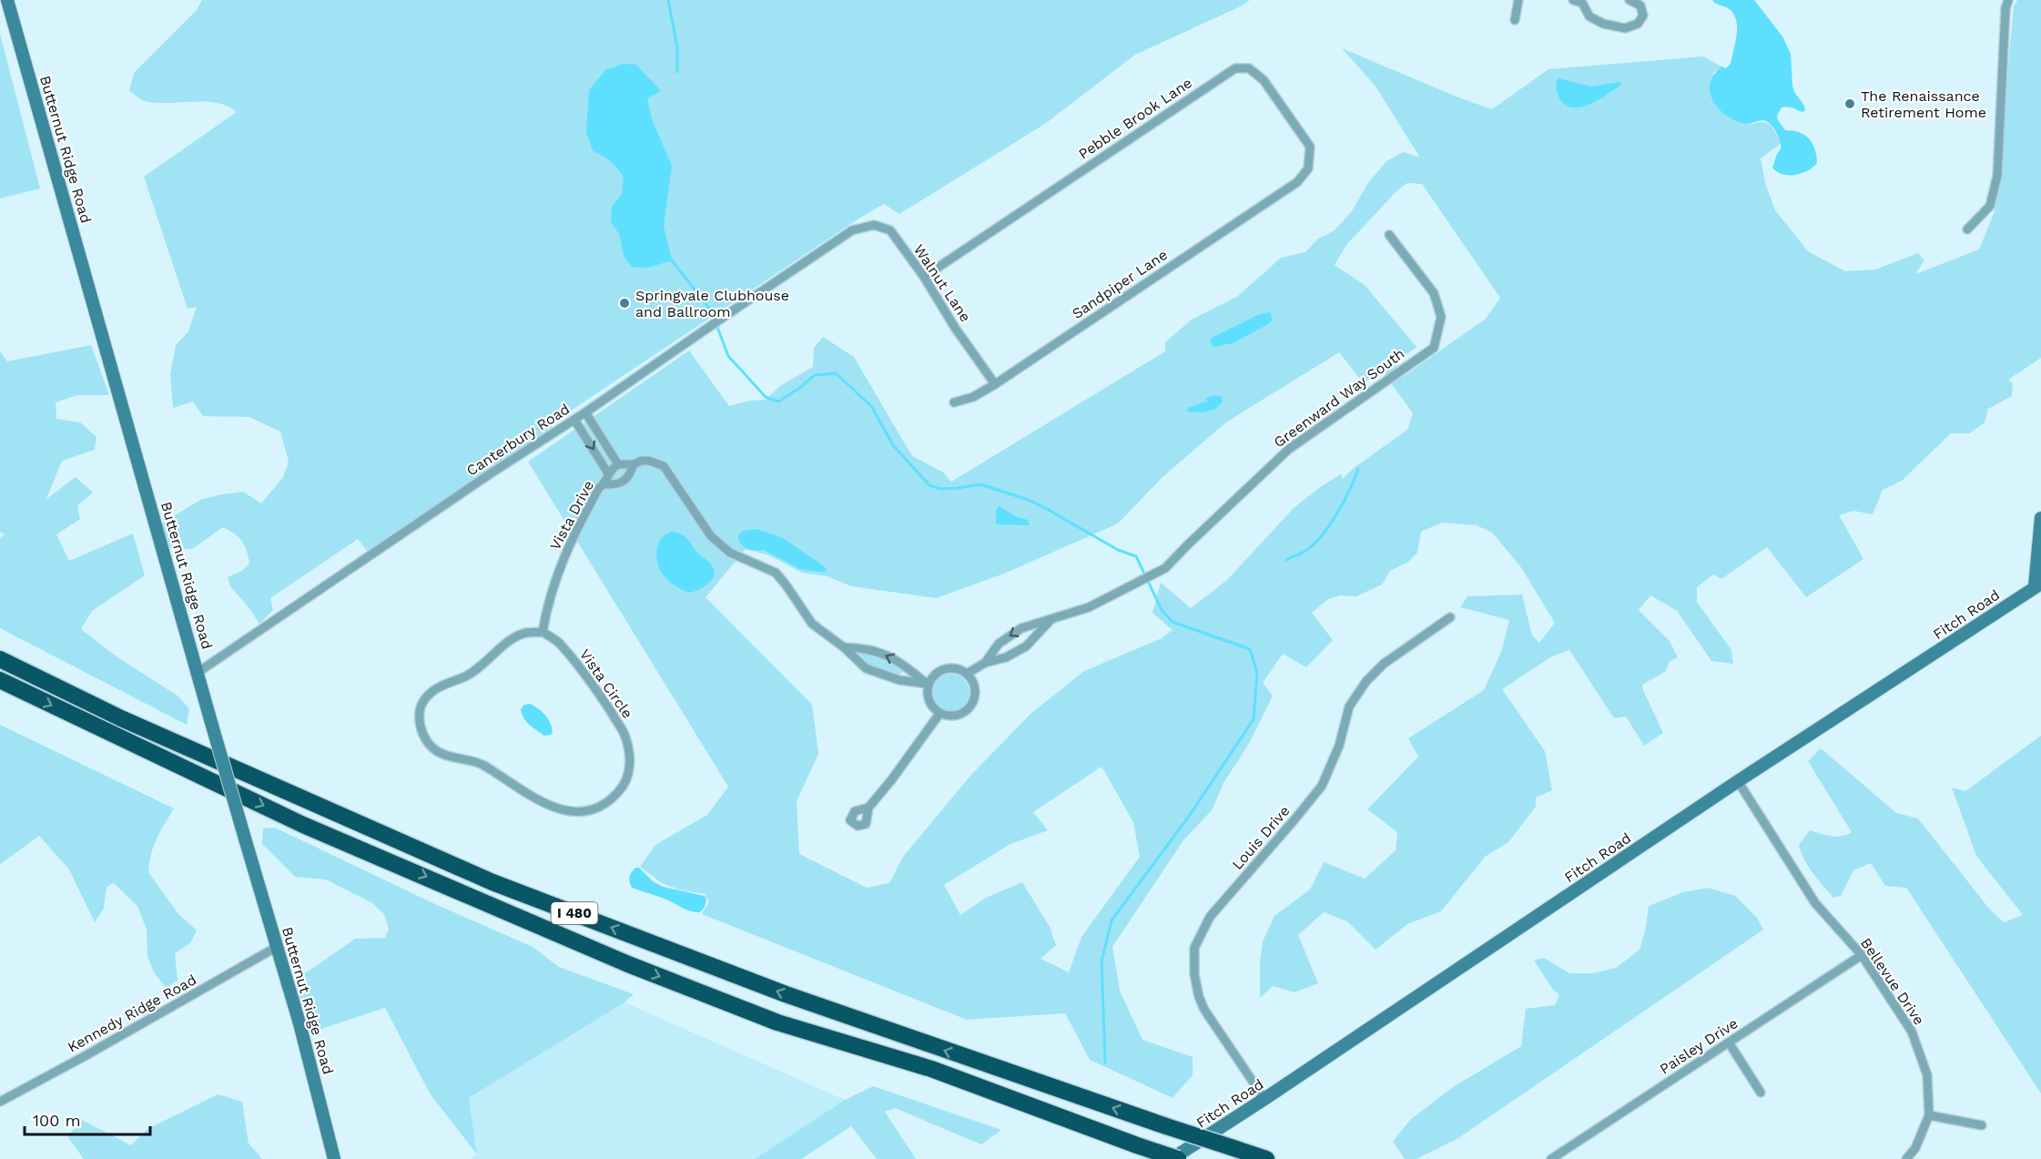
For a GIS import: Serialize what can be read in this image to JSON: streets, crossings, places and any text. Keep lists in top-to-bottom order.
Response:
{
  "streets": {
    "highway": ["I 480"],
    "street": [
      "Pebble Brook Lane",
      "Butternut Ridge Road",
      "Walnut Lane",
      "Sandpiper Lane",
      "Greenward Way South",
      "Canterbury Road",
      "Vista Drive",
      "Fitch Road",
      "Vista Circle",
      "Louis Drive",
      "Bellevue Drive",
      "Kennedy Ridge Road",
      "Paisley Drive"
    ]
  },
  "crossings": [
    ["Pebble Brook Lane", "Walnut Lane"],
    ["Pebble Brook Lane", "Sandpiper Lane"],
    ["Butternut Ridge Road", "Canterbury Road"],
    ["Butternut Ridge Road", "Kennedy Ridge Road"],
    ["Walnut Lane", "Sandpiper Lane"],
    ["Walnut Lane", "Canterbury Road"],
    ["Canterbury Road", "Vista Drive"],
    ["Vista Drive", "Vista Circle"],
    ["Fitch Road", "Louis Drive"],
    ["Fitch Road", "Bellevue Drive"],
    ["Bellevue Drive", "Paisley Drive"]
  ],
  "places": ["The Renaissance Retirement Home", "Springvale Clubhouse and Ballroom"],
  "scale_bar": "100 m"
}
